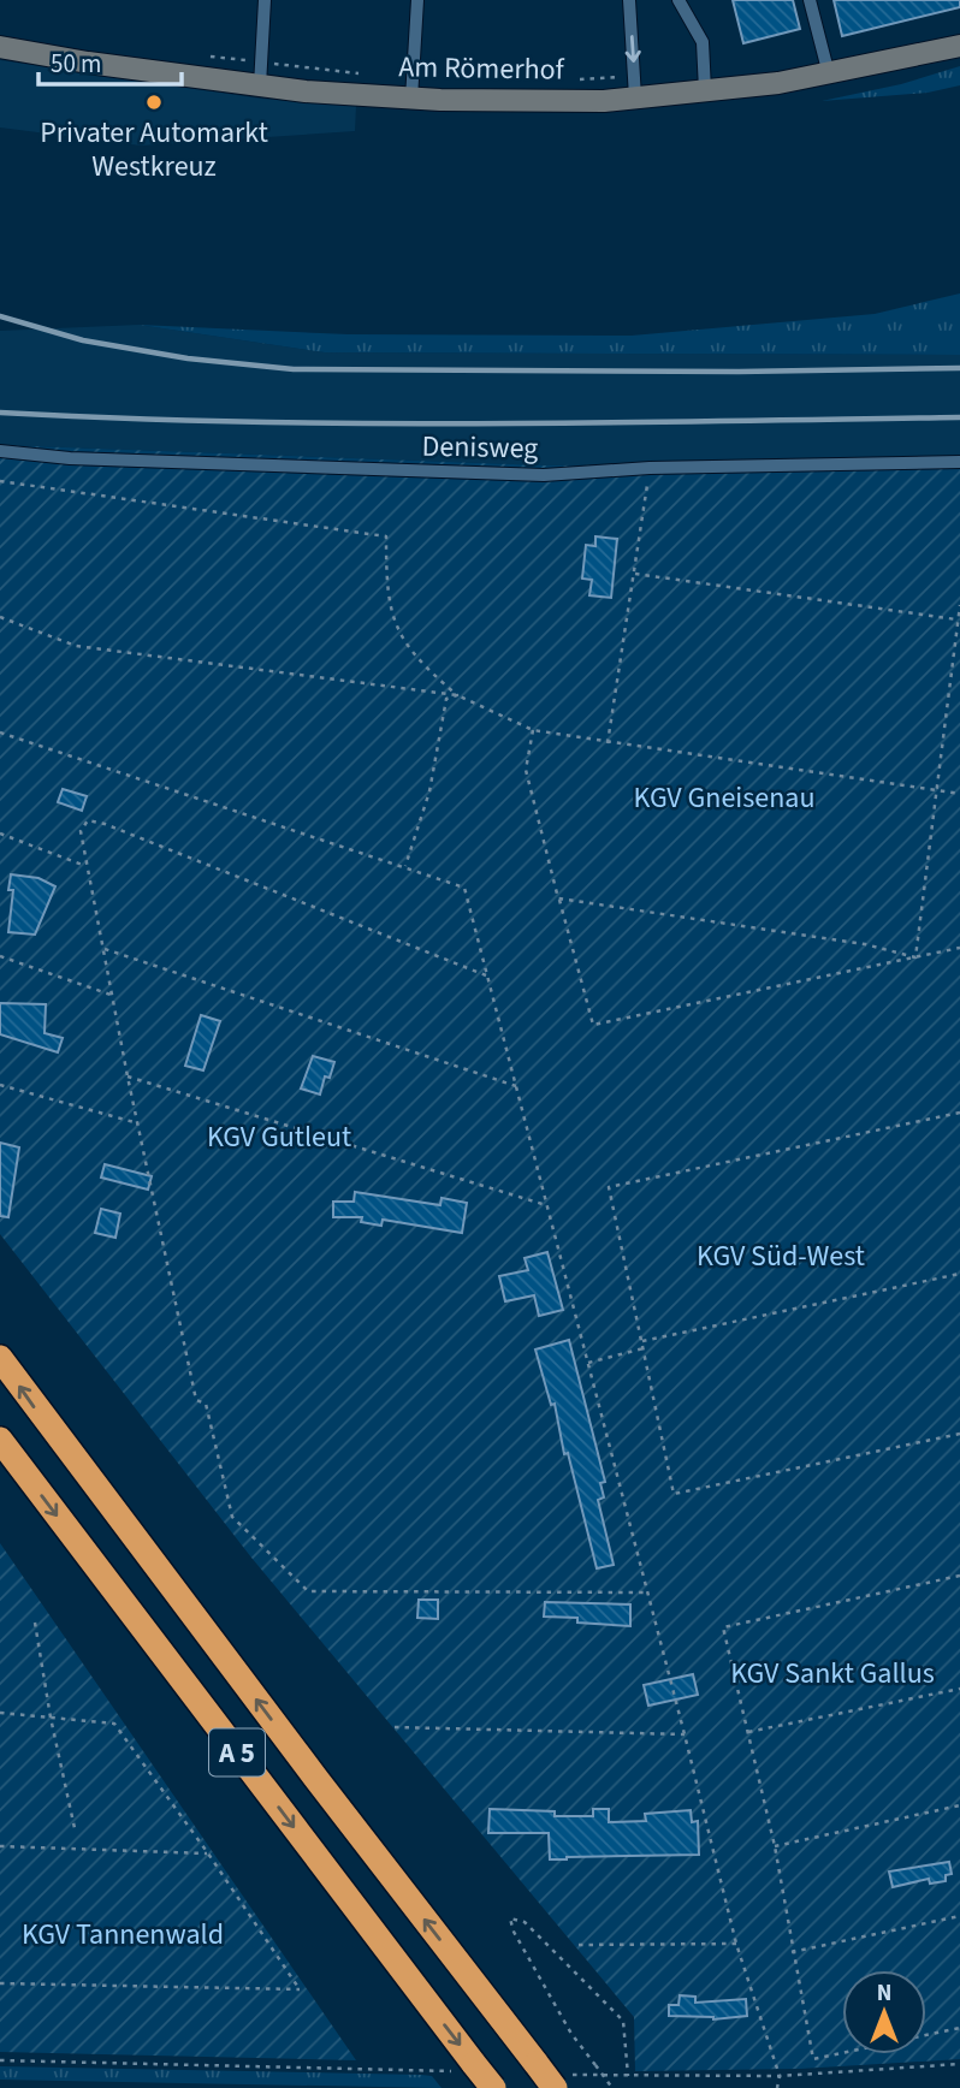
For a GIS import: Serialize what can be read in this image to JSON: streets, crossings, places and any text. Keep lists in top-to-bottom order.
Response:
{
  "streets": {
    "highway": ["A 5"],
    "main road": ["Am Römerhof"],
    "lane": ["Denisweg"]
  },
  "parks": [
    "KGV Gneisenau",
    "KGV Gutleut",
    "KGV Süd-West",
    "KGV Sankt Gallus",
    "KGV Tannenwald"
  ],
  "places": ["Privater Automarkt Westkreuz"],
  "scale_bar": "50 m",
  "north": "top"
}
